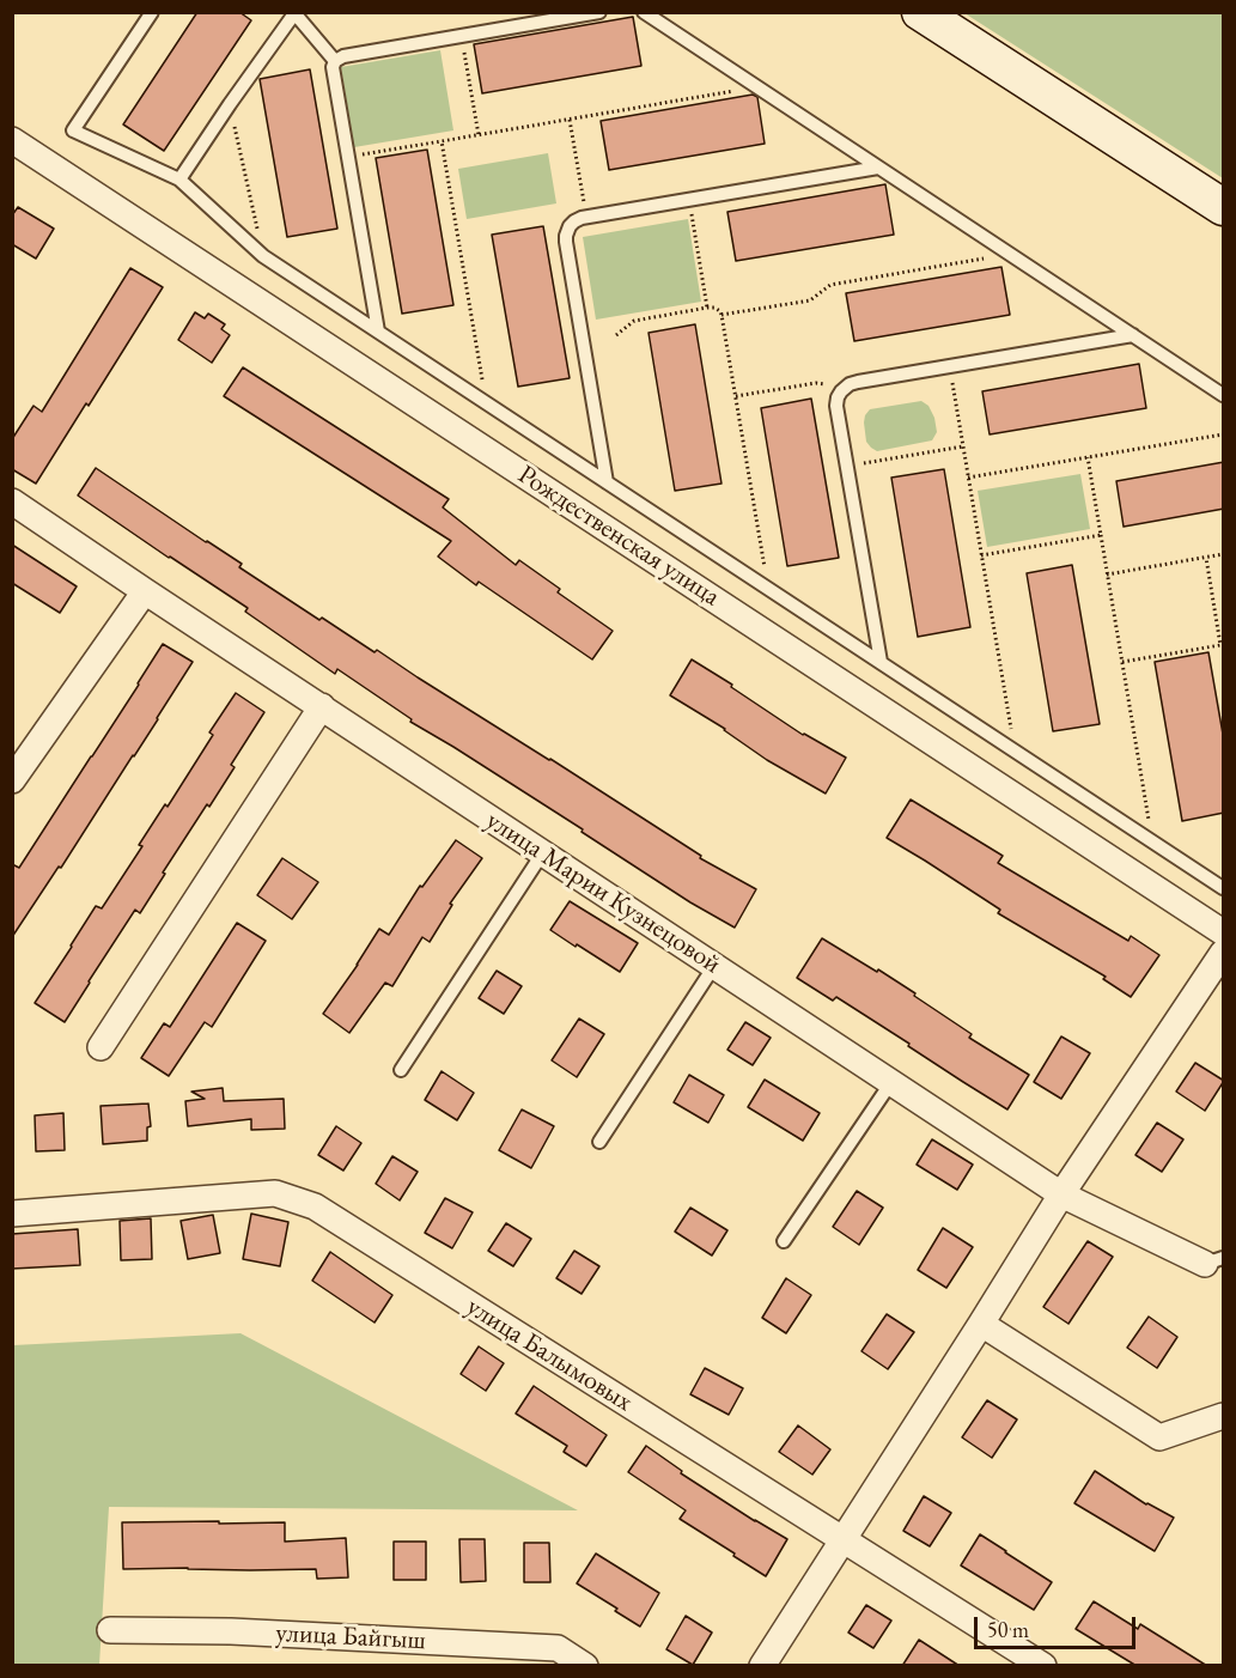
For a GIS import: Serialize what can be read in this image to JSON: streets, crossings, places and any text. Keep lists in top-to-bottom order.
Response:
{
  "streets": {
    "street": [
      "Рождественская улица",
      "улица Марии Кузнецовой",
      "улица Балымовых",
      "улица Байгыш"
    ]
  },
  "scale_bar": "50 m"
}
